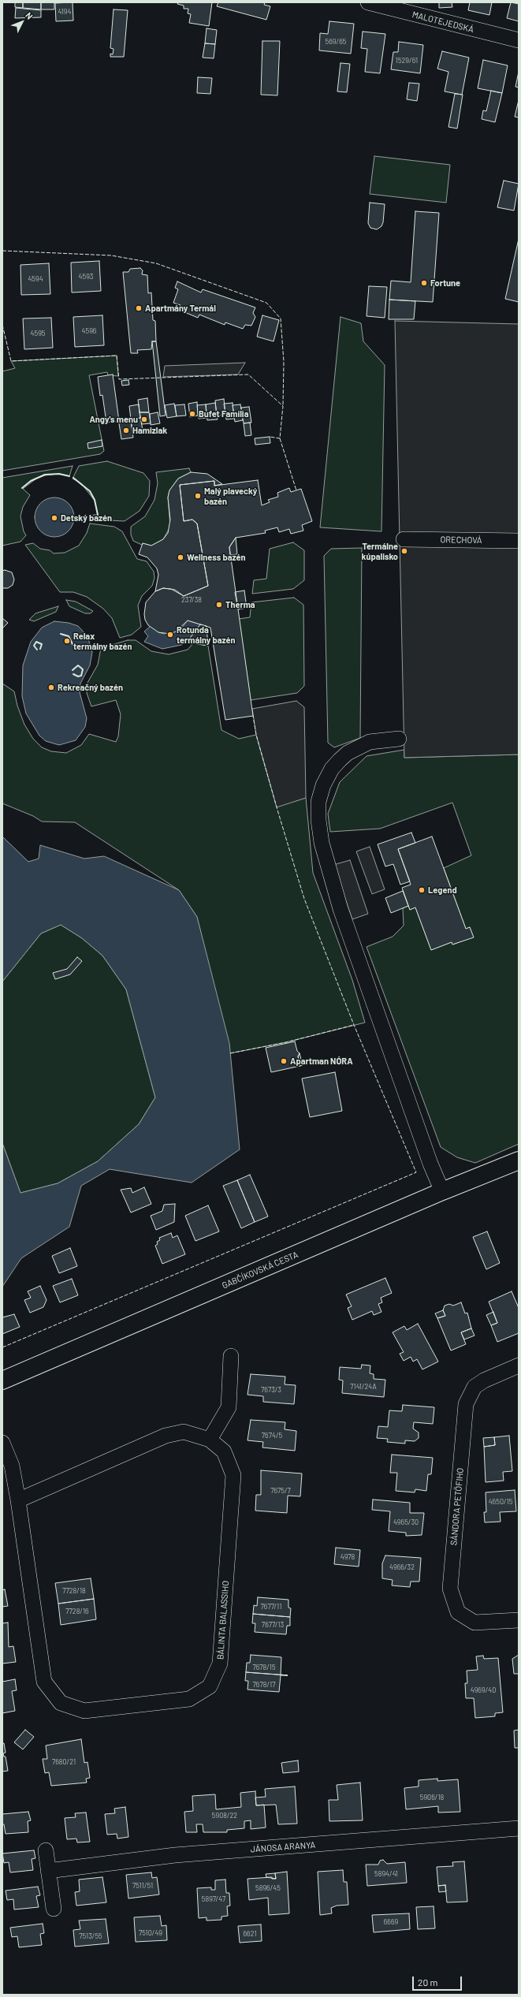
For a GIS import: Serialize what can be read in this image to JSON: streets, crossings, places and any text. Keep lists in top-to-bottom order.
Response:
{
  "streets": {
    "main road": ["GABČÍKOVSKÁ CESTA"],
    "street": [
      "MALOTEJEDSKÁ",
      "ORECHOVÁ",
      "SÁNDORA PETŐFIHO",
      "BÁLINTA BALASSIHO",
      "JÁNOSA ARANYA"
    ]
  },
  "places": [
    "Fortune",
    "Apartmány Termál",
    "Bufet Família",
    "Angy's menu",
    "Hamizlak",
    "Malý plavecký bazén",
    "Detský bazén",
    "Termálne kúpalisko",
    "Wellness bazén",
    "Therma",
    "Rotunda termálny bazén",
    "Relax termálny bazén",
    "Rekreačný bazén",
    "Legend",
    "Apartman NÓRA"
  ],
  "house_numbers": [
    "4194",
    "569/65",
    "1529/61",
    "4593",
    "4594",
    "4596",
    "4595",
    "237/38",
    "7141/24A",
    "7673/3",
    "7674/5",
    "7675/7",
    "4650/15",
    "4965/30",
    "4978",
    "4966/32",
    "7728/18",
    "7677/11",
    "7728/16",
    "7677/13",
    "7678/15",
    "7678/17",
    "4969/40",
    "7680/21",
    "5906/18",
    "5908/22",
    "5894/41",
    "7511/51",
    "5896/45",
    "5897/47",
    "6669",
    "7510/49",
    "6621",
    "7513/55"
  ],
  "scale_bar": "20 m",
  "north": "top right"
}
